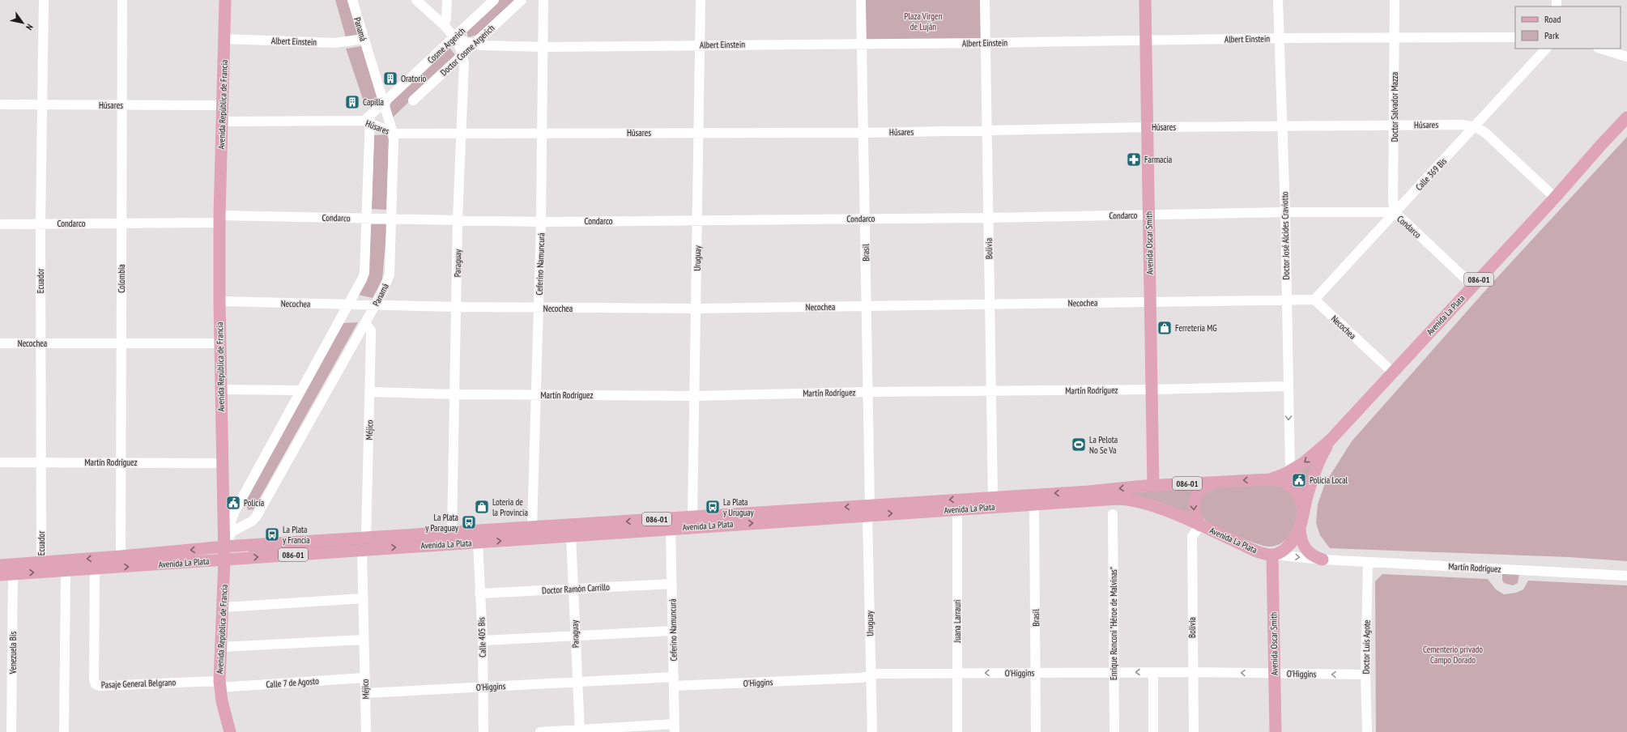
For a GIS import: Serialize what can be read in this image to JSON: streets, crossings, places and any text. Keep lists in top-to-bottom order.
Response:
{
  "streets": {
    "main road": [
      "Avenida República de Francia",
      "Avenida Oscar Smith",
      "086-01",
      "Avenida La Plata"
    ],
    "street": [
      "Panamá",
      "Albert Einstein",
      "Cosme Argerich",
      "Doctor Cosme Argerich",
      "Húsares",
      "Doctor Salvador Mazza",
      "Calle 369 Bis",
      "Condarco",
      "Doctor José Alcides Craviotto",
      "Bolivia",
      "Brasil",
      "Uruguay",
      "Paraguay",
      "Ceferino Namuncurá",
      "Colombia",
      "Ecuador",
      "Necochea",
      "Martín Rodríguez",
      "Méjico",
      "Doctor Ramón Carrillo",
      "Juana Larrauri",
      "Enrique Ronconi \"Héroe de Malvinas\"",
      "Calle 405 Bis",
      "Doctor Luis Agote",
      "Venezuela Bis",
      "O'Higgins",
      "Calle 7 de Agosto",
      "Pasaje General Belgrano"
    ]
  },
  "crossings": [
    ["Panamá", "Albert Einstein"],
    ["Panamá", "Cosme Argerich"],
    ["Panamá", "Húsares"],
    ["Panamá", "Condarco"],
    ["Panamá", "Necochea"],
    ["Panamá", "Méjico"],
    ["Albert Einstein", "Cosme Argerich"],
    ["Albert Einstein", "Doctor Cosme Argerich"],
    ["Albert Einstein", "Avenida República de Francia"],
    ["Albert Einstein", "Doctor Salvador Mazza"],
    ["Albert Einstein", "Doctor José Alcides Craviotto"],
    ["Albert Einstein", "Avenida Oscar Smith"],
    ["Albert Einstein", "Bolivia"],
    ["Albert Einstein", "Brasil"],
    ["Albert Einstein", "Uruguay"],
    ["Albert Einstein", "Paraguay"],
    ["Albert Einstein", "Ceferino Namuncurá"],
    ["Cosme Argerich", "Doctor Cosme Argerich"],
    ["Cosme Argerich", "Húsares"],
    ["Cosme Argerich", "Paraguay"],
    ["Doctor Cosme Argerich", "Paraguay"],
    ["Avenida República de Francia", "Húsares"],
    ["Avenida República de Francia", "Condarco"],
    ["Avenida República de Francia", "Necochea"],
    ["Avenida República de Francia", "Avenida La Plata"],
    ["Avenida República de Francia", "Martín Rodríguez"],
    ["Avenida República de Francia", "Calle 7 de Agosto"],
    ["Avenida República de Francia", "Pasaje General Belgrano"],
    ["Húsares", "Doctor Salvador Mazza"],
    ["Húsares", "Calle 369 Bis"],
    ["Húsares", "Doctor José Alcides Craviotto"],
    ["Húsares", "Avenida Oscar Smith"],
    ["Húsares", "Bolivia"],
    ["Húsares", "Brasil"],
    ["Húsares", "Uruguay"],
    ["Húsares", "Paraguay"],
    ["Húsares", "Ceferino Namuncurá"],
    ["Húsares", "Colombia"],
    ["Húsares", "Ecuador"],
    ["Húsares", "Avenida La Plata"],
    ["Doctor Salvador Mazza", "Calle 369 Bis"],
    ["Doctor Salvador Mazza", "Condarco"],
    ["Calle 369 Bis", "Condarco"],
    ["Calle 369 Bis", "Necochea"],
    ["Condarco", "Doctor José Alcides Craviotto"],
    ["Condarco", "Avenida Oscar Smith"],
    ["Condarco", "Bolivia"],
    ["Condarco", "Brasil"],
    ["Condarco", "Uruguay"],
    ["Condarco", "Paraguay"],
    ["Condarco", "Ceferino Namuncurá"],
    ["Condarco", "Colombia"],
    ["Condarco", "Ecuador"],
    ["Condarco", "Avenida La Plata"],
    ["Doctor José Alcides Craviotto", "Necochea"],
    ["Doctor José Alcides Craviotto", "Avenida La Plata"],
    ["Doctor José Alcides Craviotto", "Martín Rodríguez"],
    ["Avenida Oscar Smith", "Bolivia"],
    ["Avenida Oscar Smith", "Necochea"],
    ["Avenida Oscar Smith", "Avenida La Plata"],
    ["Avenida Oscar Smith", "Martín Rodríguez"],
    ["Avenida Oscar Smith", "O'Higgins"],
    ["Bolivia", "Necochea"],
    ["Bolivia", "Avenida La Plata"],
    ["Bolivia", "Martín Rodríguez"],
    ["Bolivia", "O'Higgins"],
    ["Brasil", "Uruguay"],
    ["Brasil", "Necochea"],
    ["Brasil", "Avenida La Plata"],
    ["Brasil", "Martín Rodríguez"],
    ["Brasil", "O'Higgins"],
    ["Uruguay", "Necochea"],
    ["Uruguay", "Avenida La Plata"],
    ["Uruguay", "Martín Rodríguez"],
    ["Uruguay", "O'Higgins"],
    ["Paraguay", "Necochea"],
    ["Paraguay", "Avenida La Plata"],
    ["Paraguay", "Martín Rodríguez"],
    ["Paraguay", "Doctor Ramón Carrillo"],
    ["Paraguay", "O'Higgins"],
    ["Ceferino Namuncurá", "Necochea"],
    ["Ceferino Namuncurá", "Avenida La Plata"],
    ["Ceferino Namuncurá", "Martín Rodríguez"],
    ["Ceferino Namuncurá", "Doctor Ramón Carrillo"],
    ["Ceferino Namuncurá", "O'Higgins"],
    ["Colombia", "Necochea"],
    ["Colombia", "Avenida La Plata"],
    ["Colombia", "Martín Rodríguez"],
    ["Ecuador", "Necochea"],
    ["Ecuador", "Avenida La Plata"],
    ["Ecuador", "Martín Rodríguez"],
    ["Necochea", "Avenida La Plata"],
    ["Avenida La Plata", "Martín Rodríguez"],
    ["Avenida La Plata", "Méjico"],
    ["Avenida La Plata", "Juana Larrauri"],
    ["Avenida La Plata", "Calle 405 Bis"],
    ["Avenida La Plata", "Venezuela Bis"],
    ["Avenida La Plata", "Pasaje General Belgrano"],
    ["Martín Rodríguez", "Méjico"],
    ["Martín Rodríguez", "Doctor Luis Agote"],
    ["Méjico", "O'Higgins"],
    ["Méjico", "Calle 7 de Agosto"],
    ["Doctor Ramón Carrillo", "Calle 405 Bis"],
    ["Juana Larrauri", "O'Higgins"],
    ["Enrique Ronconi \"Héroe de Malvinas\"", "O'Higgins"],
    ["Calle 405 Bis", "O'Higgins"],
    ["Doctor Luis Agote", "O'Higgins"],
    ["Calle 7 de Agosto", "Pasaje General Belgrano"]
  ],
  "parks": ["Plaza Virgen de Luján", "Cementerio privado Campo Dorado"],
  "places": {
    "building": ["Oratorio", "Capilla"],
    "pharmacy": ["Farmacia"],
    "shop": ["Ferretería MG", "Loteria de la Provincia"],
    "sports": ["La Pelota No Se Va"],
    "public building": ["Policía Local", "Policía"],
    "bus stop": ["La Plata y Uruguay", "La Plata y Paraguay", "La Plata y Francia"]
  },
  "legend": ["Road", "Park"],
  "north": "bottom right"
}
